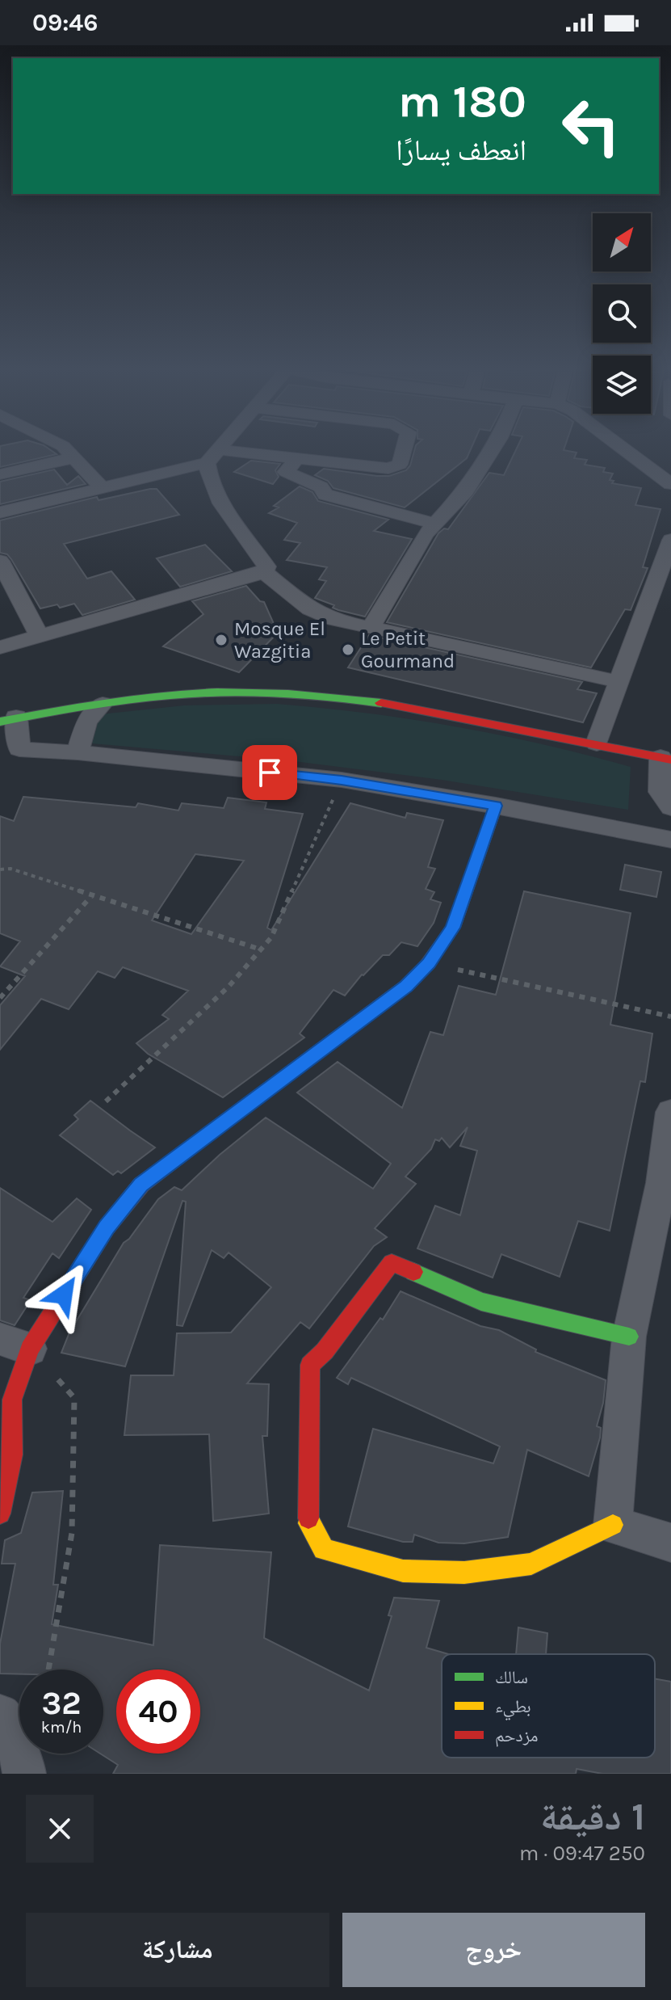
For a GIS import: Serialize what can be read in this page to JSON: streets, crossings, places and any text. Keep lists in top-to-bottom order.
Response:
{
  "places": ["Mosque El Wazgitia", "Le Petit Gourmand"],
  "legend": ["سالك", "بطيء", "مزدحم"],
  "north": "top right",
  "page": {
    "status": "09:46",
    "turn": ["180 m", "انعطف يسارًا"],
    "speed": "32 km/h",
    "limit": "40",
    "heading": ["1 دقيقة", "250 m · 09:47"],
    "buttons": ["خروج", "مشاركة"]
  }
}
